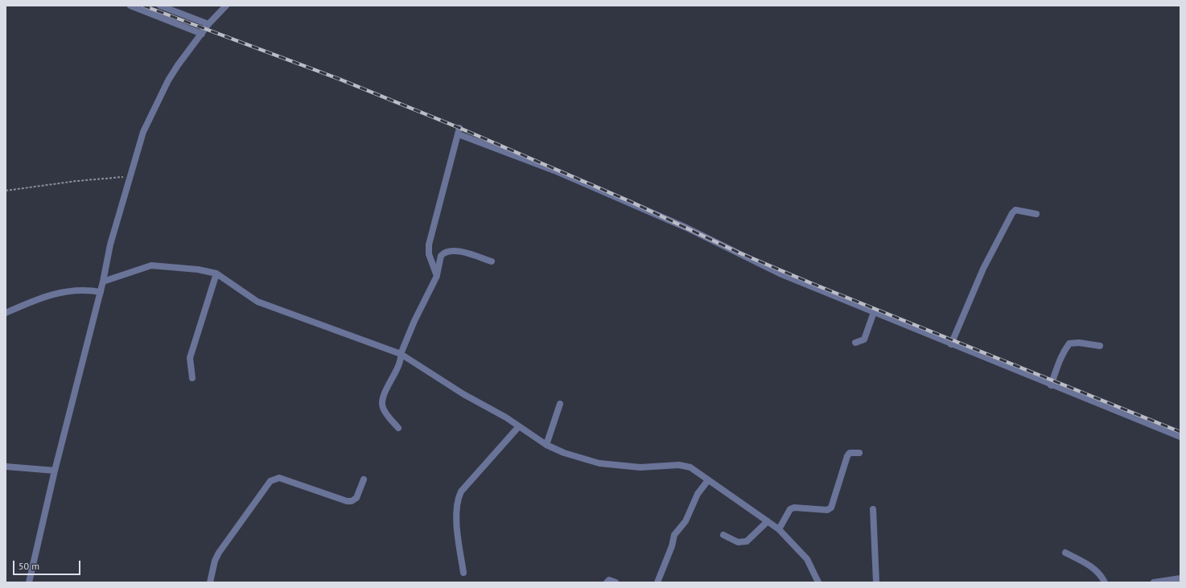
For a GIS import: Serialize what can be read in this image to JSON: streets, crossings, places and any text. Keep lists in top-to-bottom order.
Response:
{
  "scale_bar": "50 m"
}
